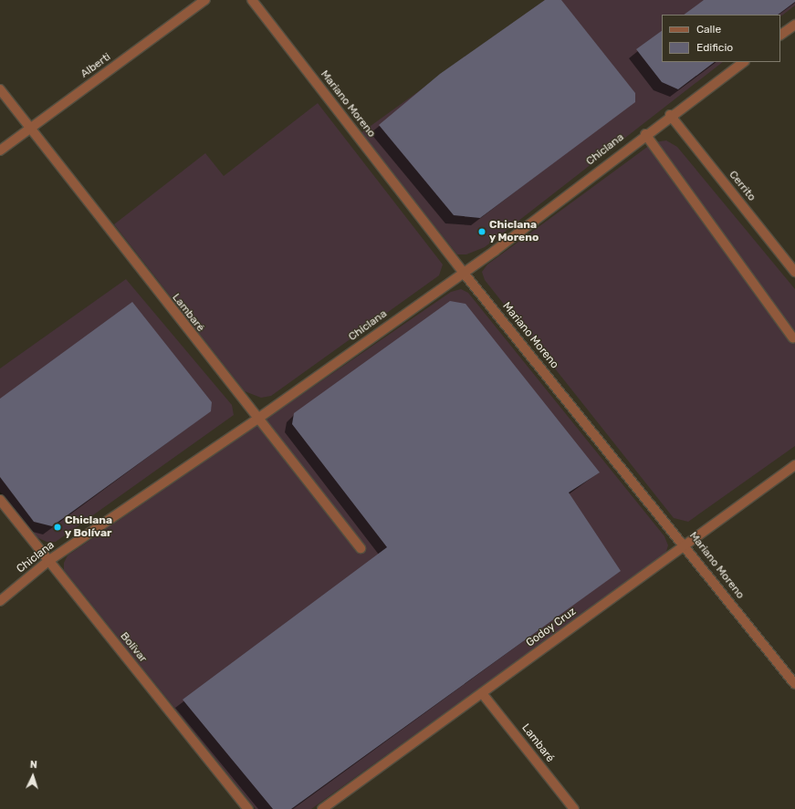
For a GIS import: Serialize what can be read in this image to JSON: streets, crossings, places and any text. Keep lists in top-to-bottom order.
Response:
{
  "streets": {
    "street": [
      "Alberti",
      "Mariano Moreno",
      "Chiclana",
      "Cerrito",
      "Lambaré",
      "Godoy Cruz",
      "Bolívar"
    ]
  },
  "crossings": [
    ["Alberti", "Lambaré"],
    ["Mariano Moreno", "Chiclana"],
    ["Mariano Moreno", "Godoy Cruz"],
    ["Chiclana", "Cerrito"],
    ["Chiclana", "Lambaré"],
    ["Chiclana", "Bolívar"],
    ["Lambaré", "Godoy Cruz"]
  ],
  "places": ["Chiclana y Moreno", "Chiclana y Bolívar"],
  "legend": ["Calle", "Edificio"],
  "north": "top"
}
